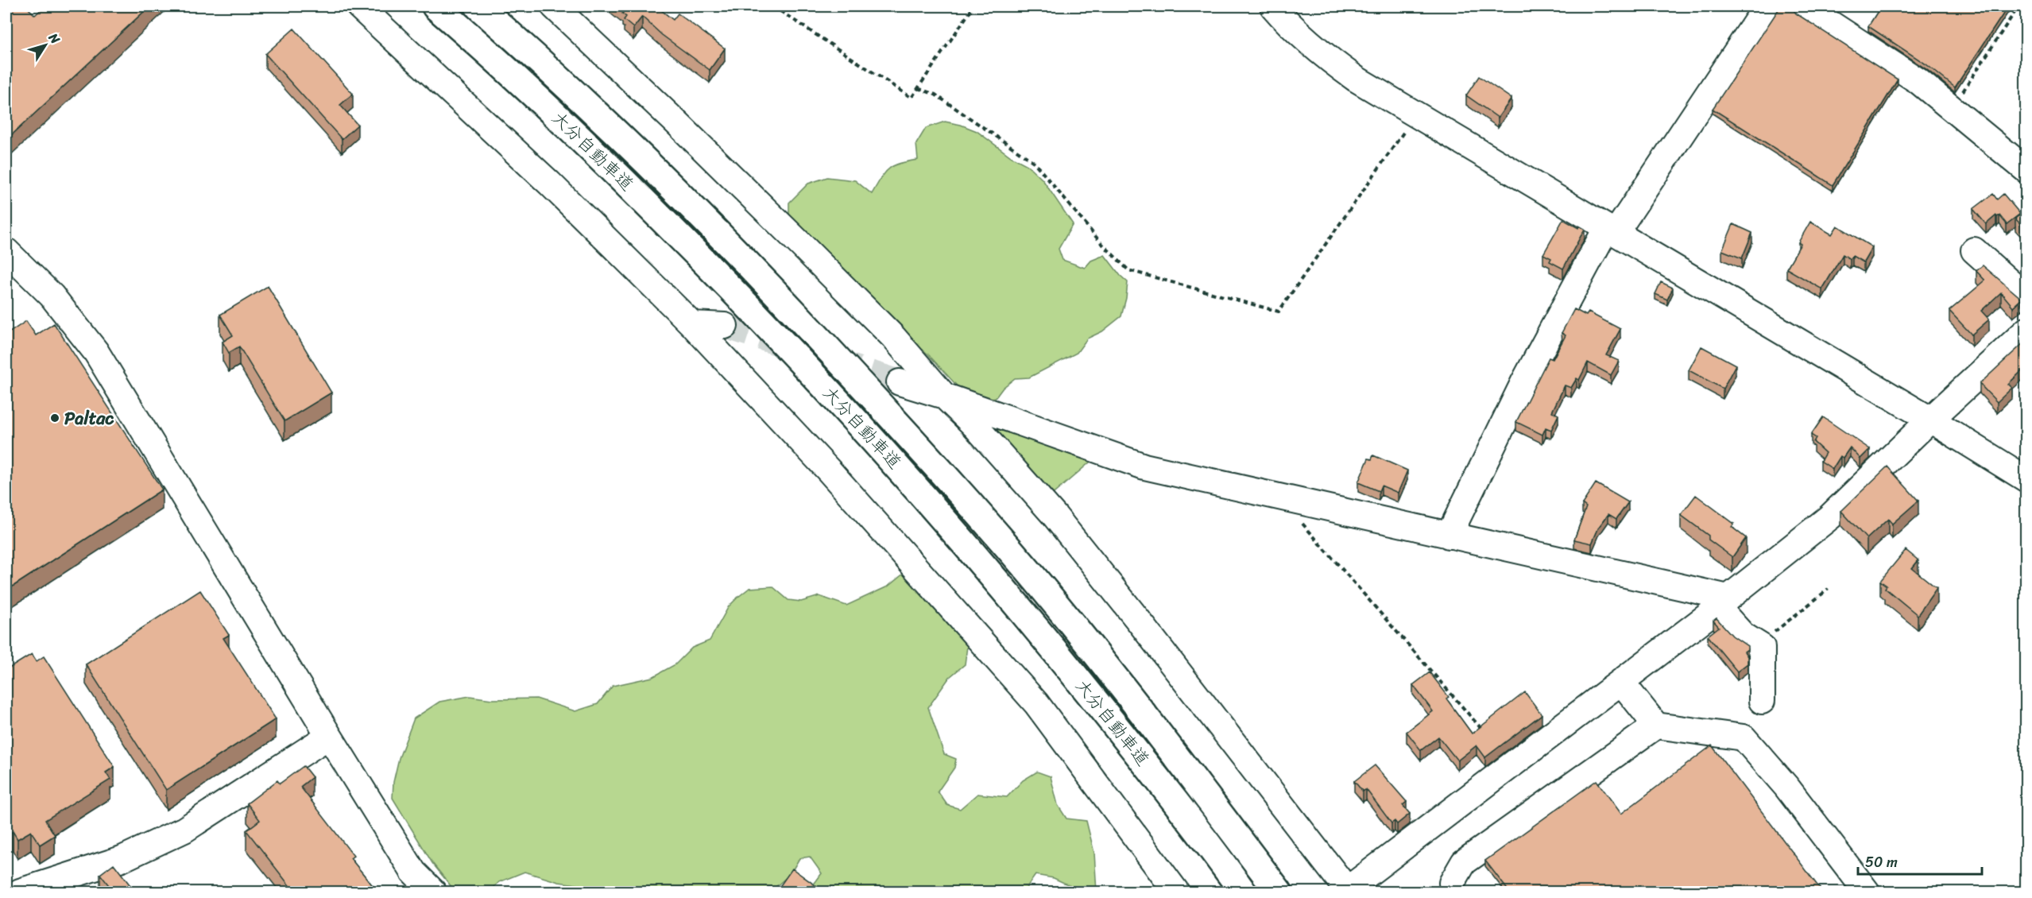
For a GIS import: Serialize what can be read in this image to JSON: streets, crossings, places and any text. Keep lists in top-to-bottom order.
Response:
{
  "streets": {
    "highway": ["大分自動車道"]
  },
  "places": ["Paltac"],
  "scale_bar": "50 m",
  "north": "top right"
}
